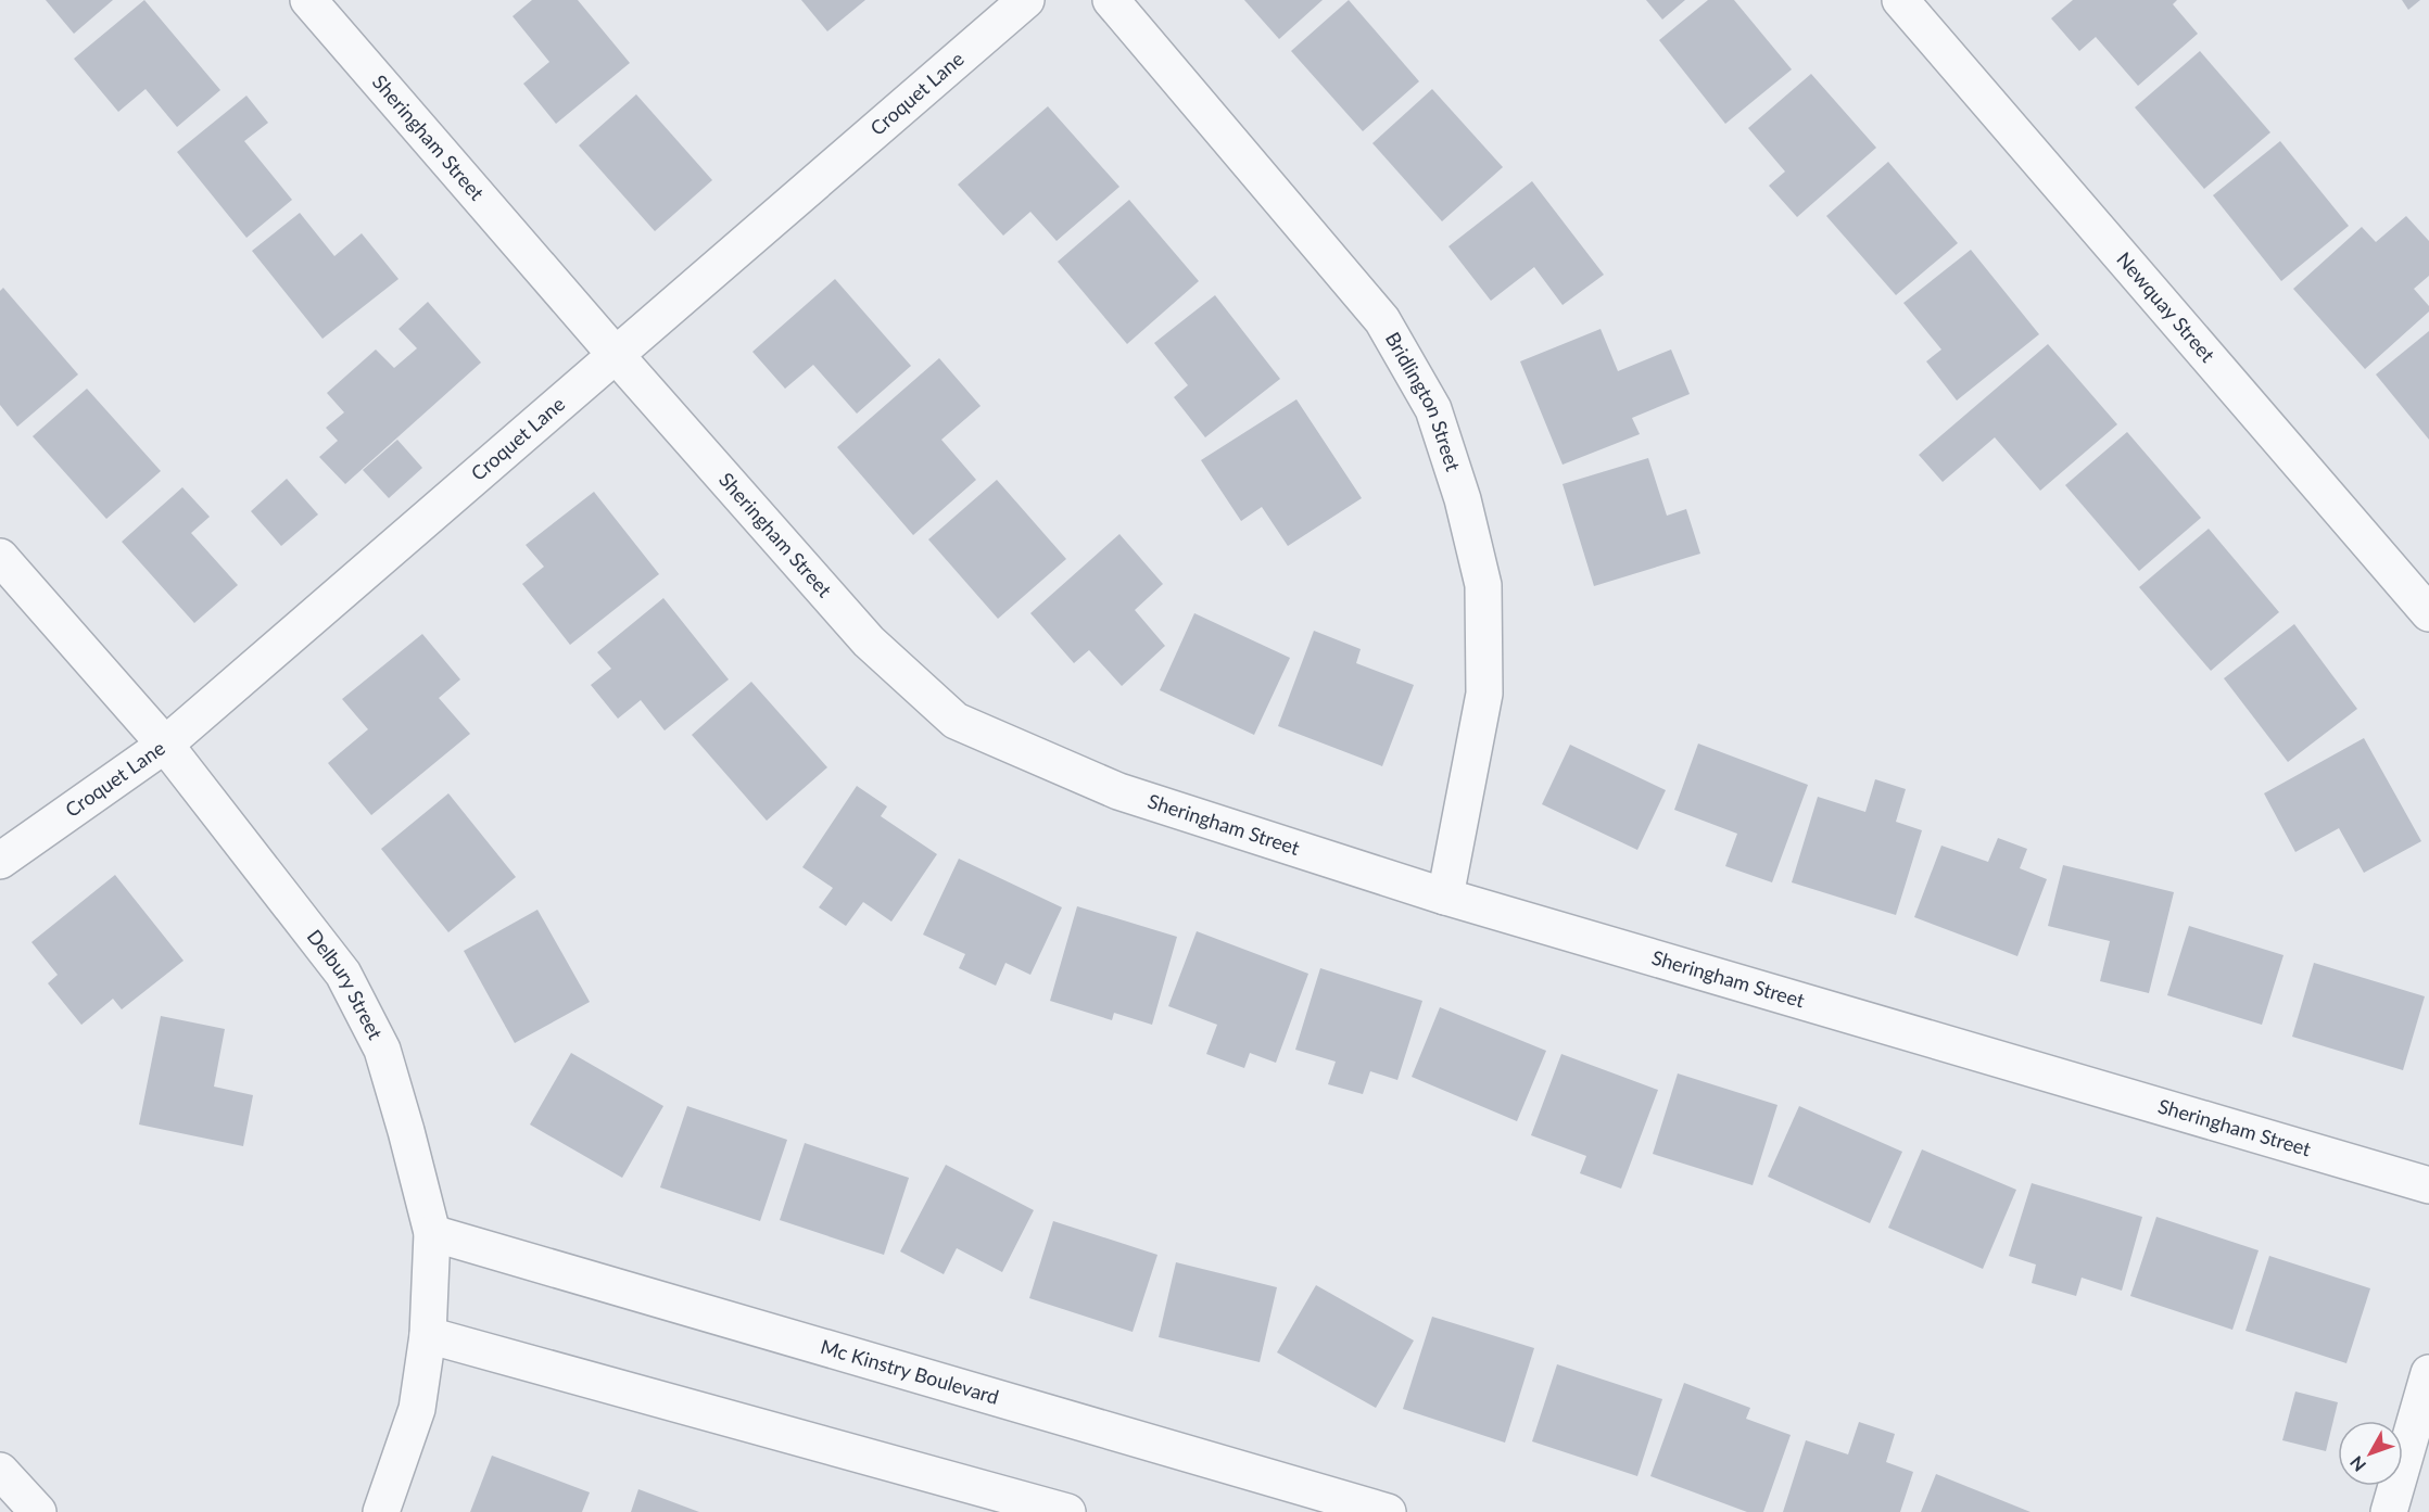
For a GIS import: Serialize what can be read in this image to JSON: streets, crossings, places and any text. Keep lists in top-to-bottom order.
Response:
{
  "streets": {
    "street": [
      "Croquet Lane",
      "Sheringham Street",
      "Newquay Street",
      "Bridlington Street",
      "Delbury Street",
      "Mc Kinstry Boulevard"
    ]
  },
  "crossings": [
    ["Croquet Lane", "Sheringham Street"],
    ["Croquet Lane", "Delbury Street"],
    ["Sheringham Street", "Bridlington Street"],
    ["Delbury Street", "Mc Kinstry Boulevard"]
  ],
  "north": "bottom left"
}
